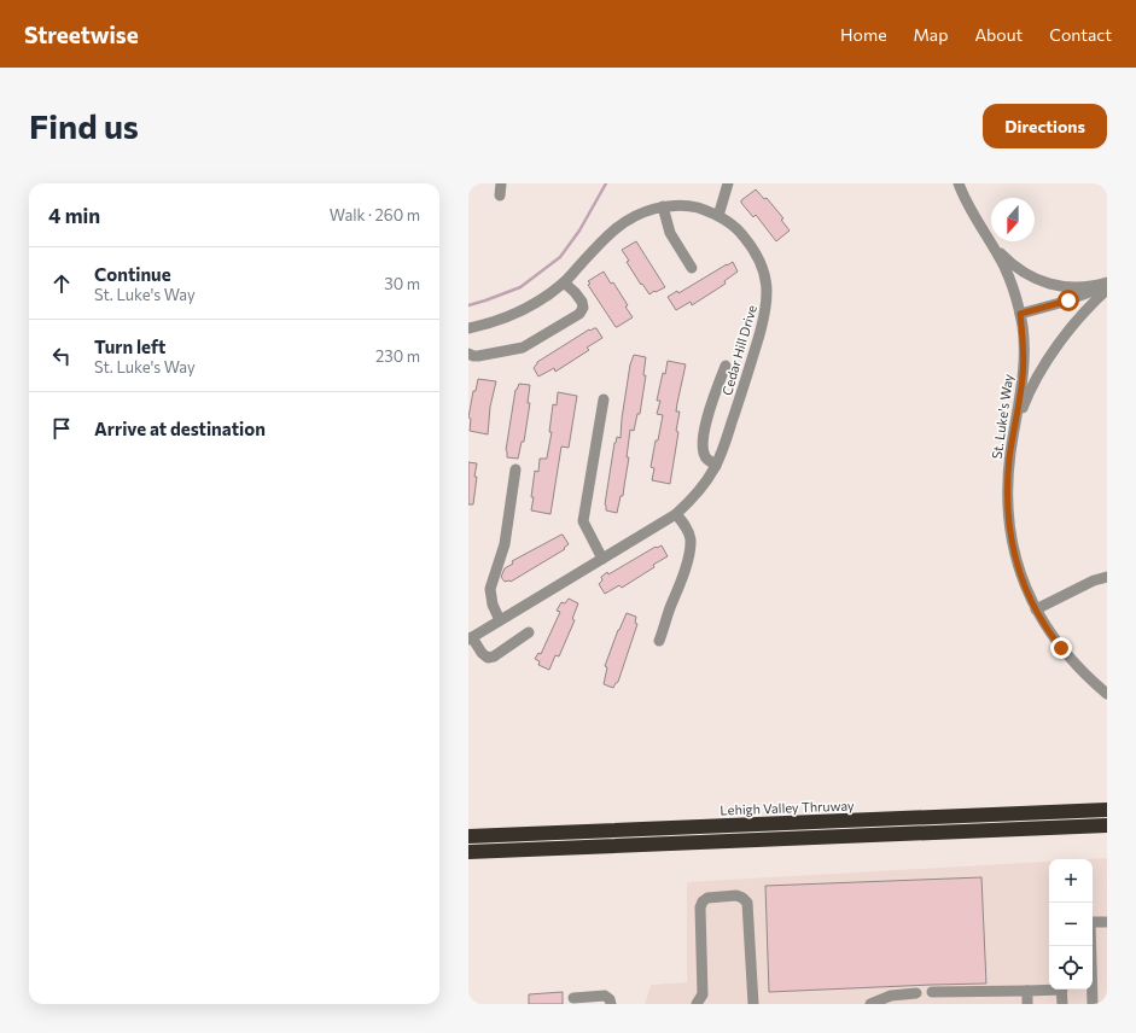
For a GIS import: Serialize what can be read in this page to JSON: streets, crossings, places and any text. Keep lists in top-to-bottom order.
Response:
{
  "streets": {
    "highway": ["Lehigh Valley Thruway"],
    "street": ["Cedar Hill Drive", "St. Luke's Way"]
  },
  "north": "bottom",
  "page": {
    "header": "Streetwise",
    "nav": [
      "Home",
      "Map",
      "About",
      "Contact"
    ],
    "buttons": "Directions",
    "title": "Find us",
    "heading": ["4 min", "Walk · 260 m"],
    "list": [
      ["Continue", "St. Luke's Way", "30 m"],
      ["Turn left", "St. Luke's Way", "230 m"],
      "Arrive at destination"
    ],
    "map_buttons": ["+", "−"]
  }
}
